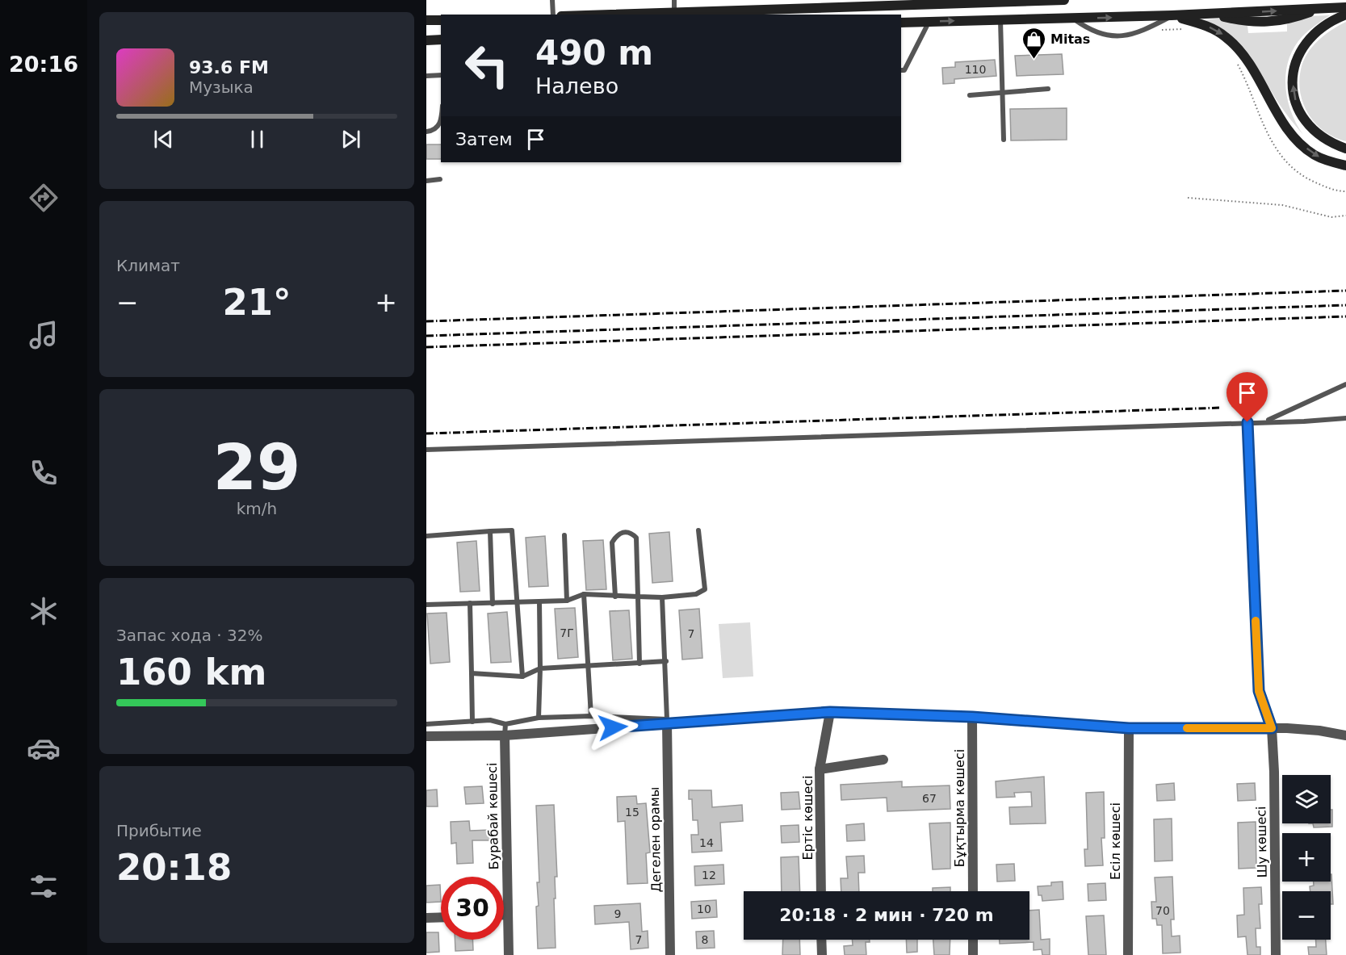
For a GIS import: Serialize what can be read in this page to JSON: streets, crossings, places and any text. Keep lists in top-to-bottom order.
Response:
{
  "streets": {
    "street": [
      "Бұқтырма көшесі",
      "Бурабай көшесі",
      "Ертіс көшесі",
      "Дегелен орамы",
      "Есіл көшесі",
      "Шу көшесі"
    ]
  },
  "places": {
    "shop": ["Mitas"]
  },
  "house_numbers": [
    "110",
    "7Г",
    "7",
    "67",
    "15",
    "14",
    "12",
    "10",
    "70",
    "9",
    "7",
    "8"
  ],
  "page": {
    "tabs": "20:16",
    "turn": ["490 m", "Налево"],
    "song": ["93.6 FM", "Музыка"],
    "then": "Затем",
    "tile": [
      "Климат",
      ["29", "km/h"],
      ["Запас хода · 32%", "160 km"],
      ["Прибытие", "20:18"]
    ],
    "heat": ["−", "21°", "+"],
    "map_buttons": ["+", "−"],
    "limit": "30",
    "trip": "20:18 · 2 мин · 720 m"
  }
}
